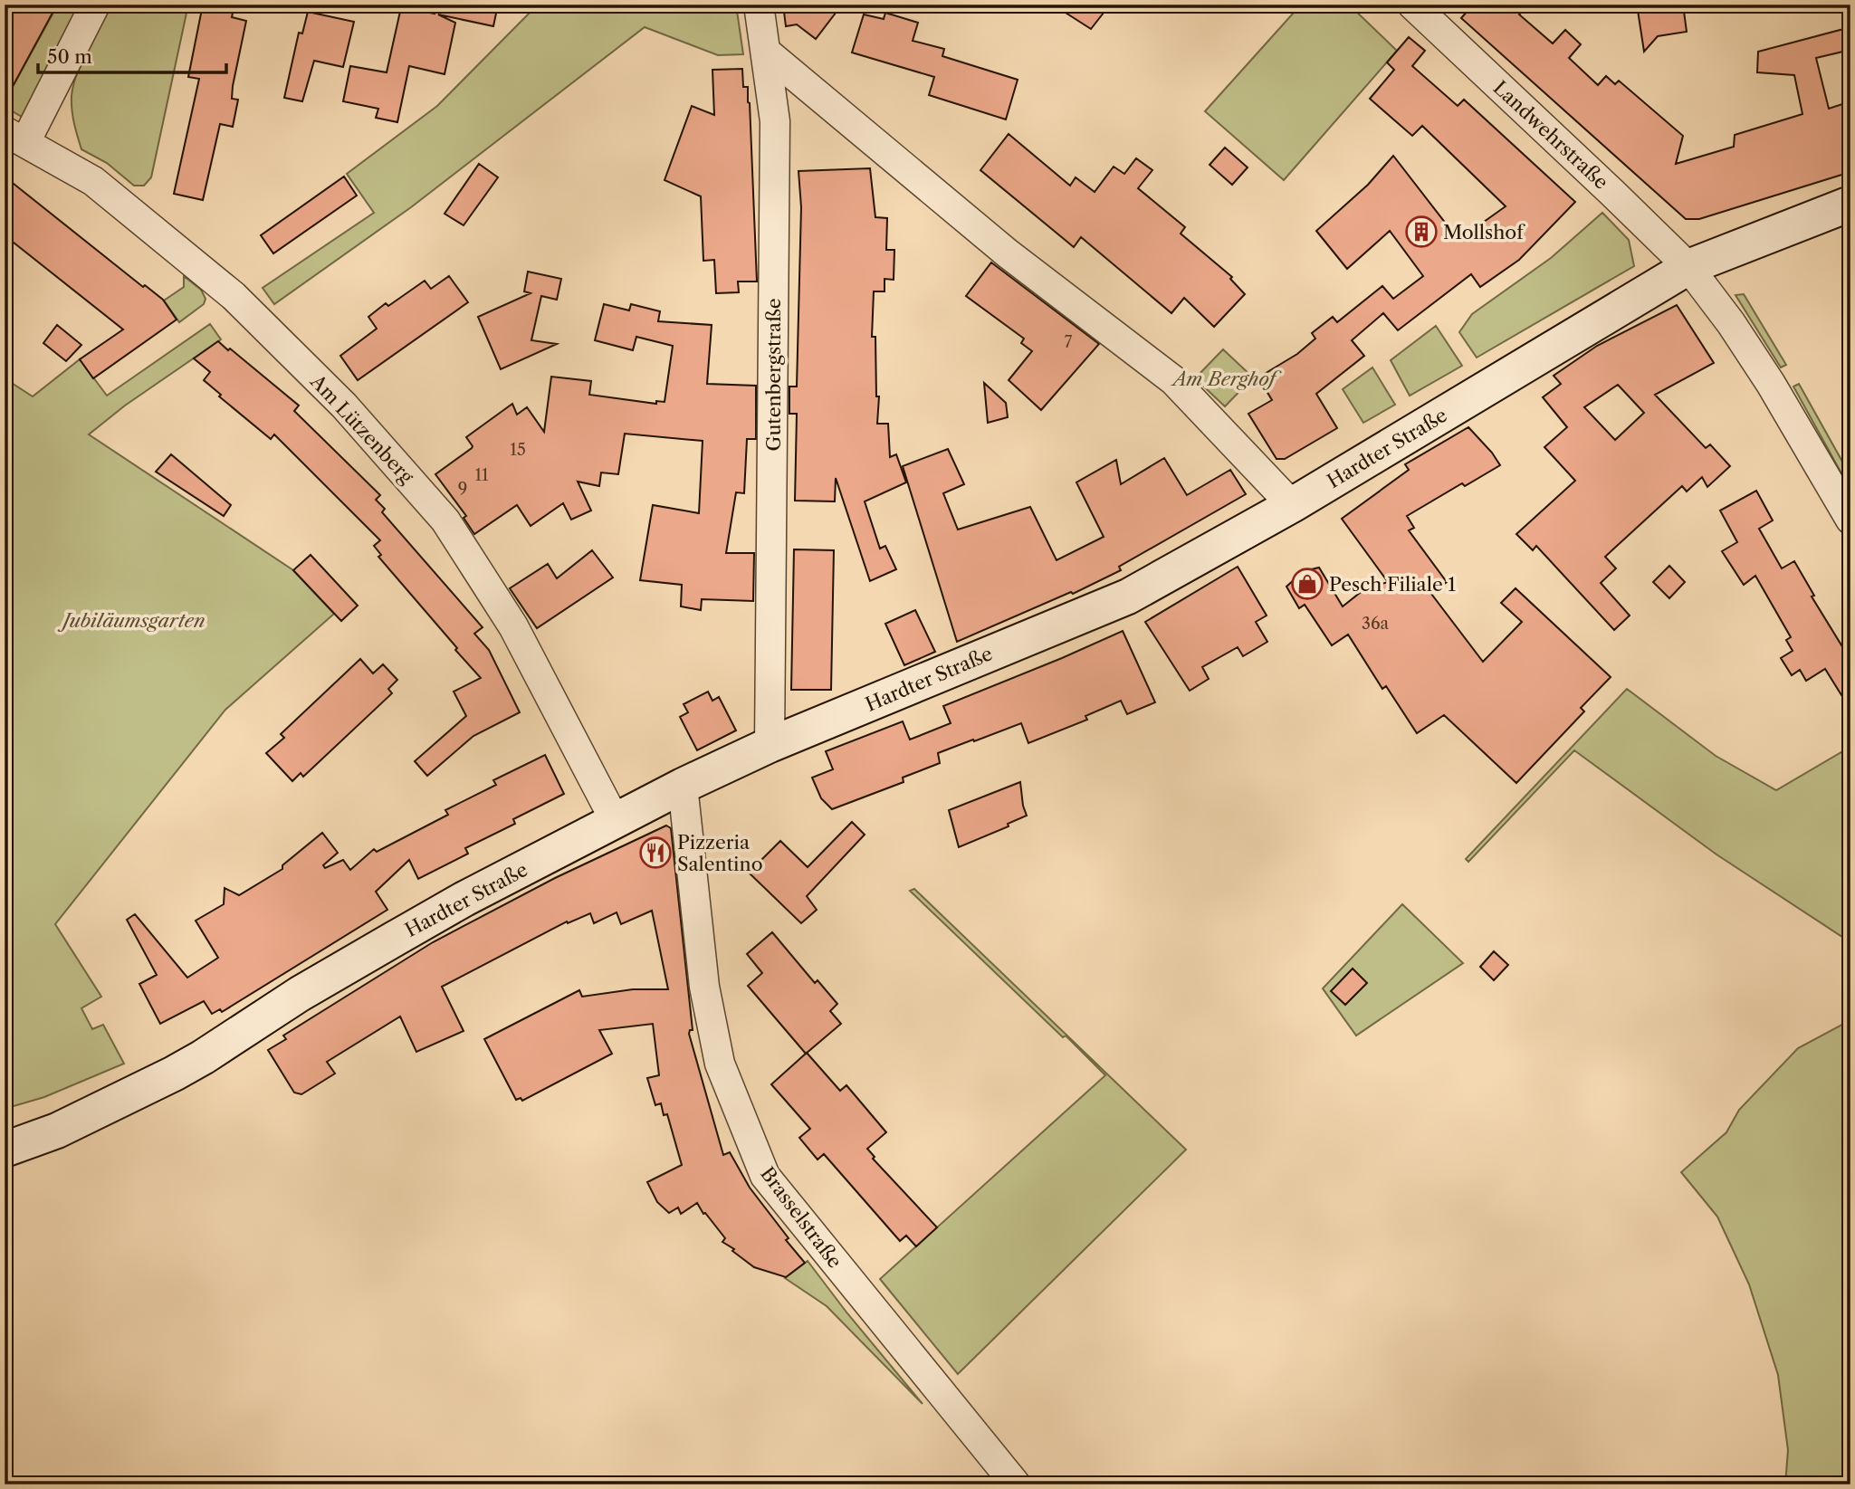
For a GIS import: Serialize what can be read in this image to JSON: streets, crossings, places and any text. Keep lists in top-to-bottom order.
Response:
{
  "streets": {
    "main road": ["Hardter Straße"],
    "street": [
      "Landwehrstraße",
      "Gutenbergstraße",
      "Am Lützenberg",
      "Brasselstraße"
    ]
  },
  "crossings": [
    ["Landwehrstraße", "Hardter Straße"],
    ["Gutenbergstraße", "Hardter Straße"],
    ["Am Lützenberg", "Hardter Straße"],
    ["Hardter Straße", "Brasselstraße"]
  ],
  "parks": ["Am Berghof", "Jubiläumsgarten"],
  "places": {
    "building": ["Mollshof"],
    "shop": ["Pesch Filiale 1"],
    "restaurant": ["Pizzeria Salentino"]
  },
  "house_numbers": [
    "7",
    "15",
    "11",
    "9",
    "36a"
  ],
  "scale_bar": "50 m"
}
